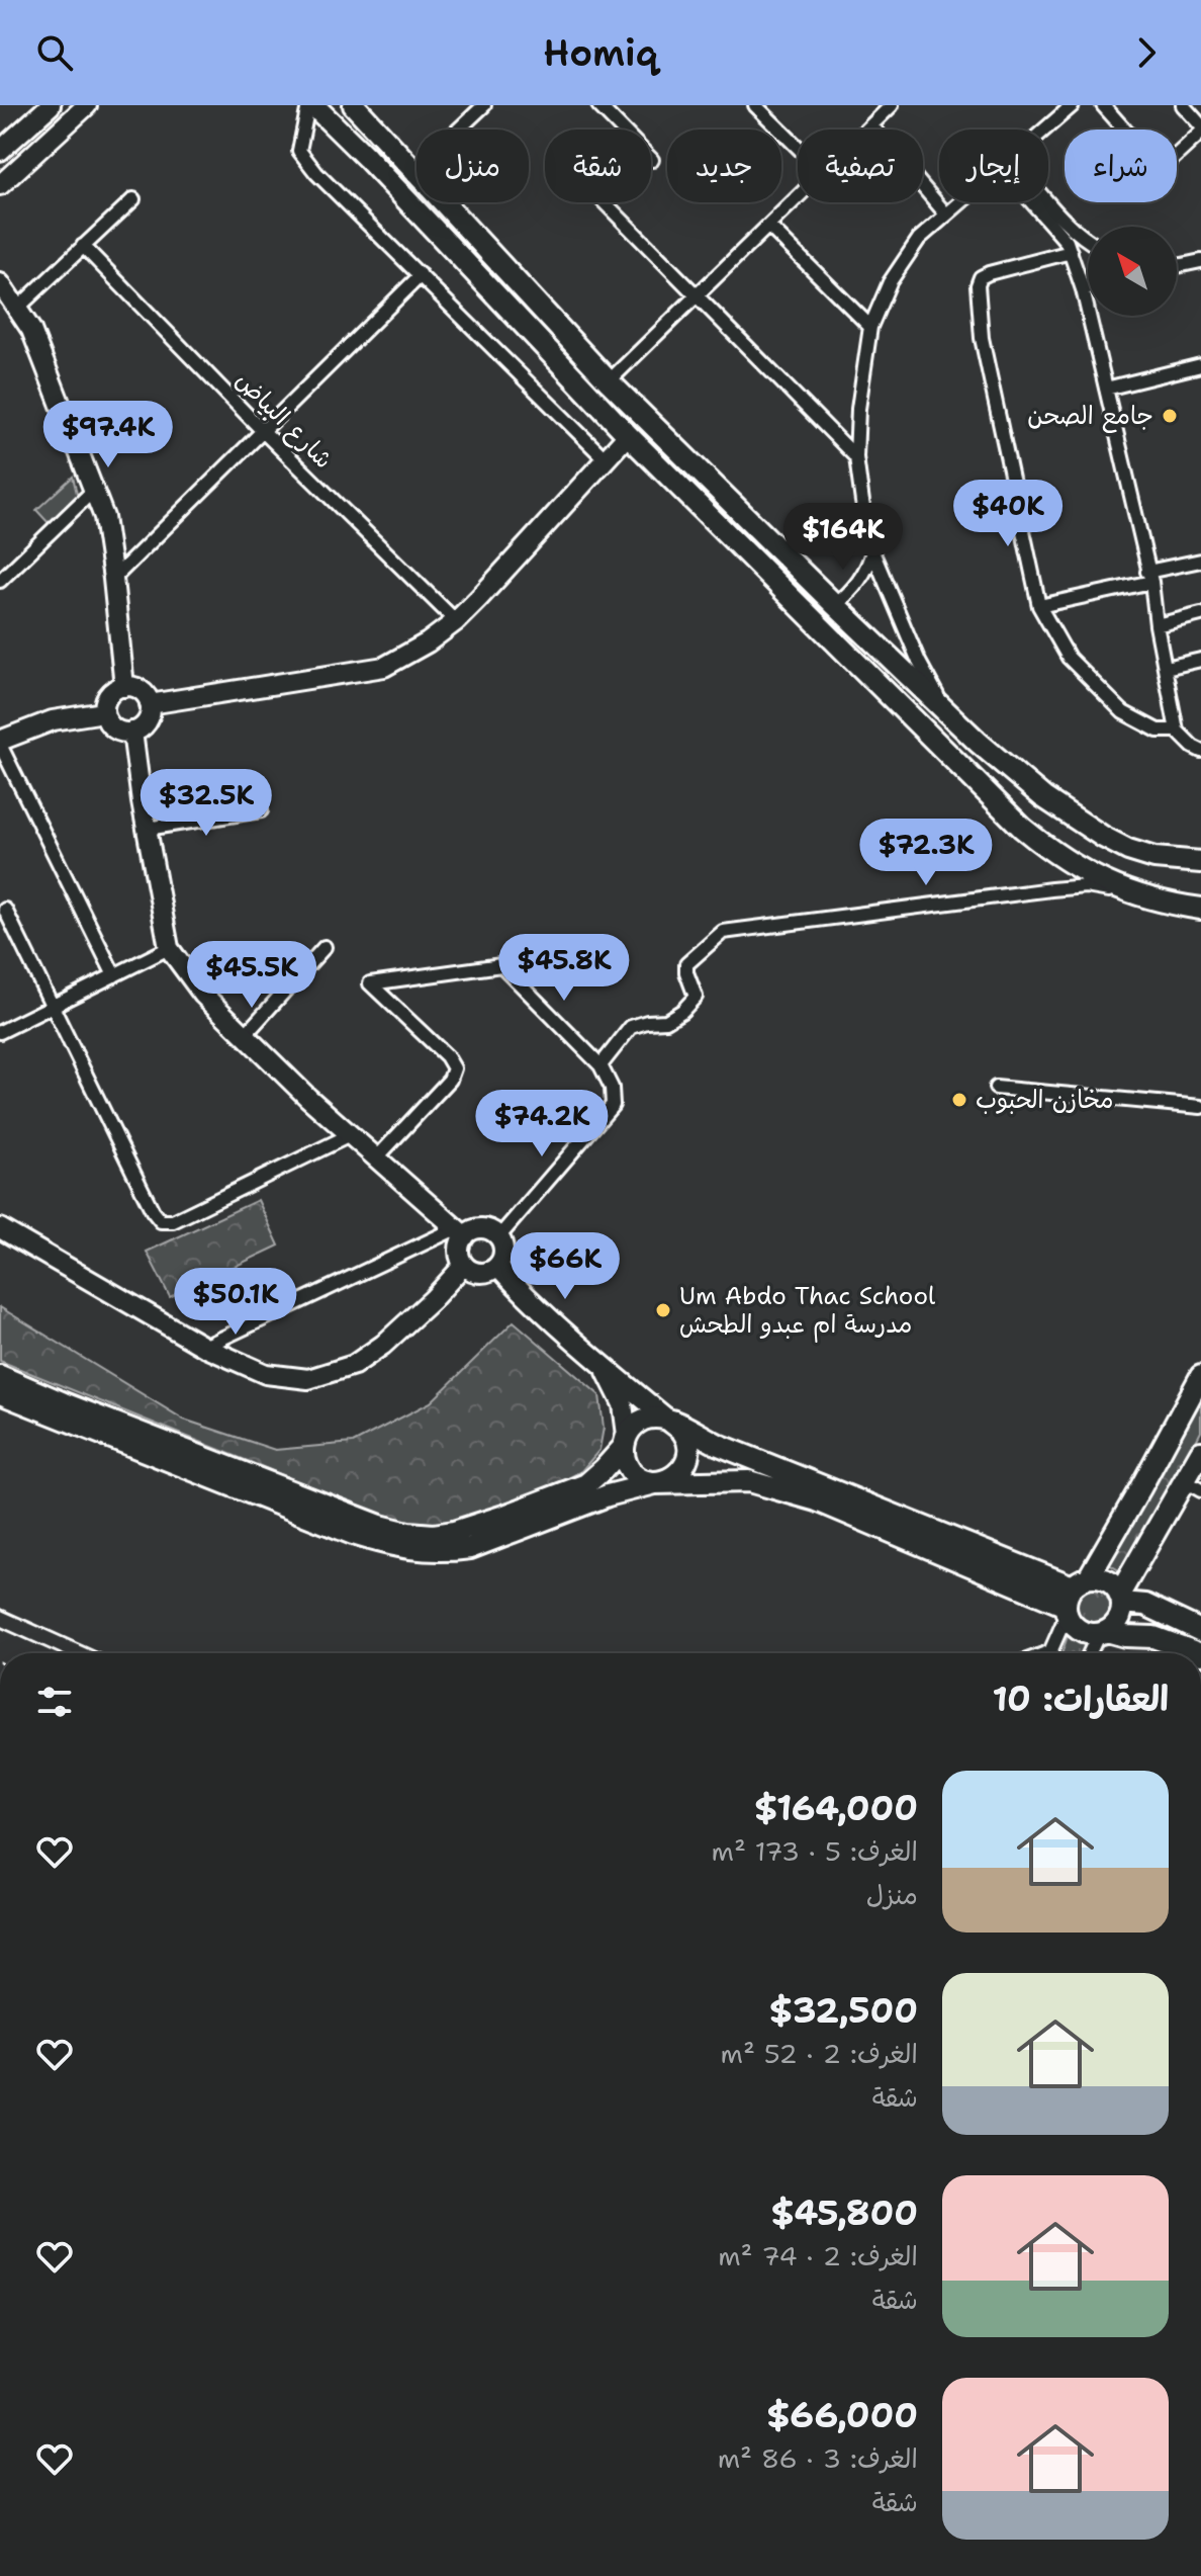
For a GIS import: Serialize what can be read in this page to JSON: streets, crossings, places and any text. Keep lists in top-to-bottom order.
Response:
{
  "streets": {
    "street": ["شارع البياض"]
  },
  "places": ["جامع الصحن", "مخازن الحبوب", "Um Abdo Thac School مدرسة ام عبدو الطحش"],
  "north": "top left",
  "page": {
    "header": "Homiq",
    "chip": [
      "شراء",
      "إيجار",
      "تصفية",
      "جديد",
      "شقة",
      "منزل"
    ],
    "price": [
      "$97.4K",
      "$40K",
      "$164K",
      "$32.5K",
      "$72.3K",
      "$45.8K",
      "$45.5K",
      "$74.2K",
      "$66K",
      "$50.1K"
    ],
    "heading": "العقارات: 10",
    "list": [
      {
        "name": "$164,000",
        "note": "الغرف: 5 · 173 m² · منزل"
      },
      {
        "name": "$32,500",
        "note": "الغرف: 2 · 52 m² · شقة"
      },
      {
        "name": "$45,800",
        "note": "الغرف: 2 · 74 m² · شقة"
      },
      {
        "name": "$66,000",
        "note": "الغرف: 3 · 86 m² · شقة"
      }
    ]
  }
}
